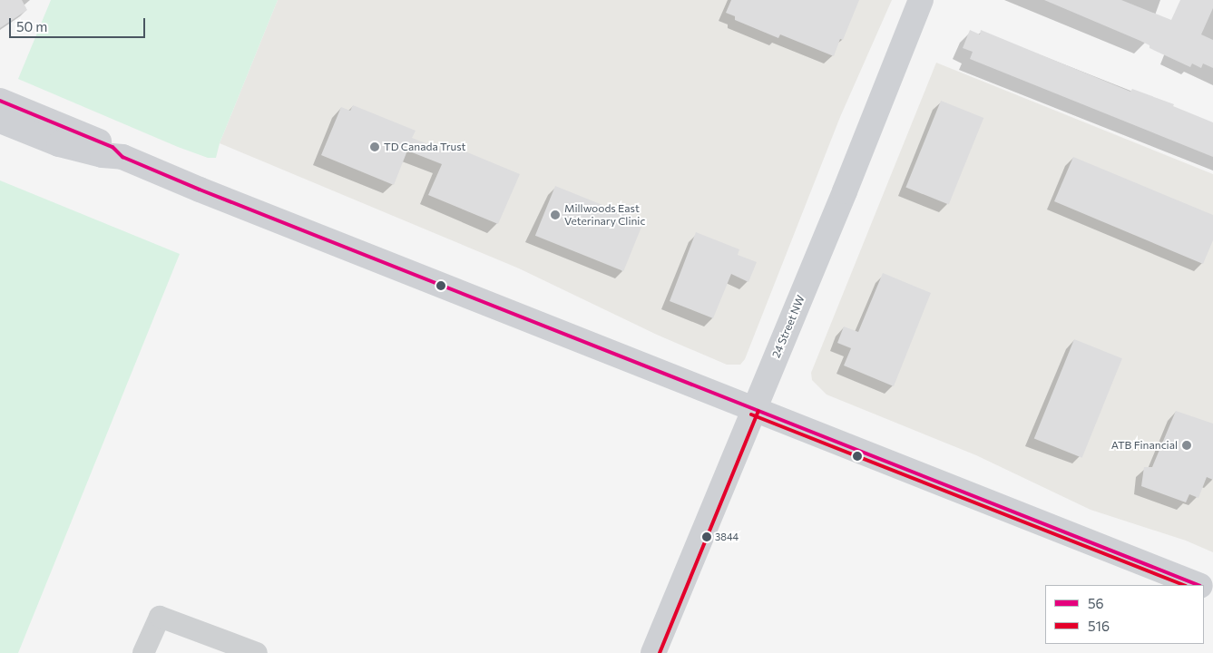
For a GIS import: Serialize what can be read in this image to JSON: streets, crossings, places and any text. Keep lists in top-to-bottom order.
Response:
{
  "streets": {
    "main road": ["24 Street NW"]
  },
  "places": [
    "TD Canada Trust",
    "Millwoods East Veterinary Clinic",
    "ATB Financial",
    "3844"
  ],
  "lines": ["transit line 56", "transit line 516"],
  "legend": ["56", "516"],
  "scale_bar": "50 m"
}
